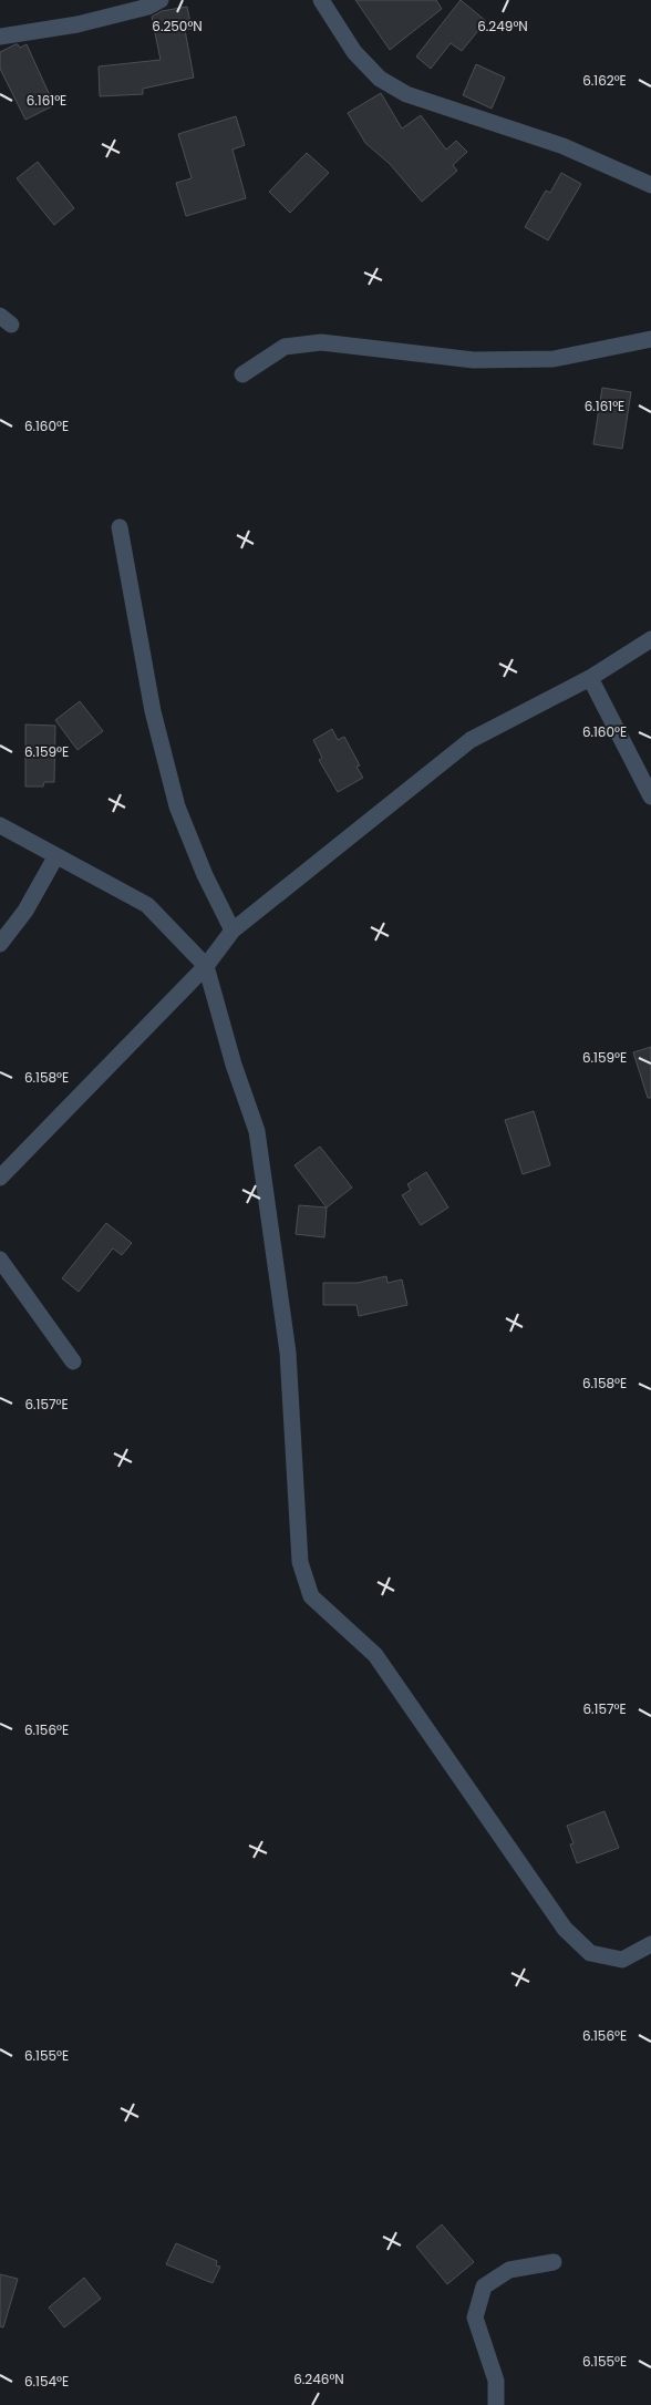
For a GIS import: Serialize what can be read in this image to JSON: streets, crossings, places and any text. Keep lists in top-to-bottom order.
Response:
{
  "coordinates": [
    "6.250°N",
    "6.249°N",
    "6.162°E",
    "6.161°E",
    "6.160°E",
    "6.159°E",
    "6.158°E",
    "6.157°E",
    "6.156°E",
    "6.155°E",
    "6.246°N",
    "6.154°E"
  ]
}
